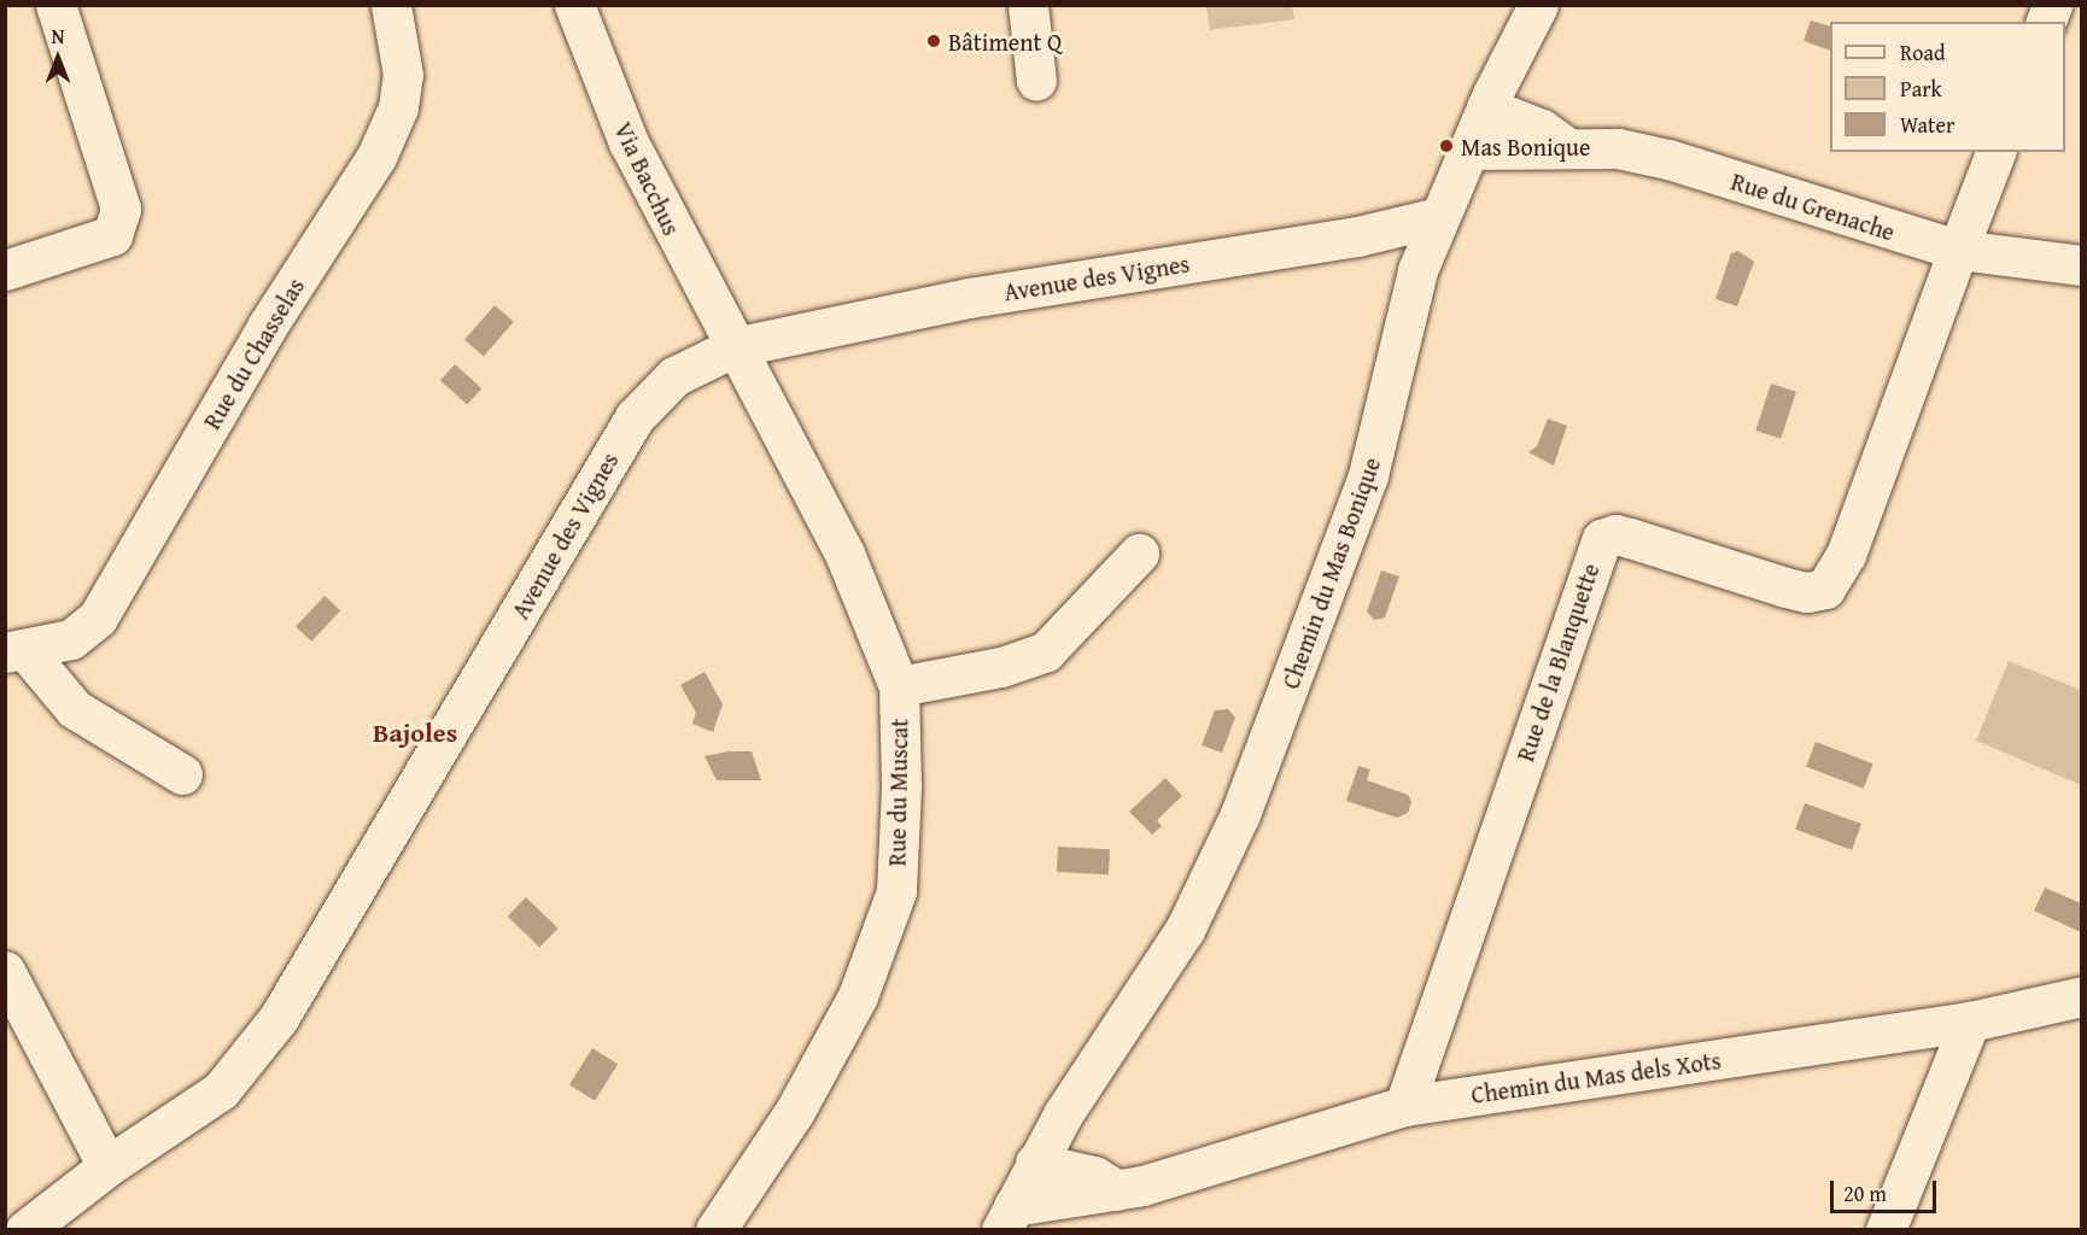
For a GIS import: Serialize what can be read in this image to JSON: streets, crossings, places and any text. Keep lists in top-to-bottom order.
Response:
{
  "streets": {
    "street": [
      "Via Bacchus",
      "Rue du Grenache",
      "Avenue des Vignes",
      "Rue du Chasselas",
      "Chemin du Mas Bonique",
      "Rue de la Blanquette",
      "Rue du Muscat",
      "Chemin du Mas dels Xots"
    ]
  },
  "crossings": [
    ["Via Bacchus", "Avenue des Vignes"],
    ["Via Bacchus", "Rue du Muscat"],
    ["Rue du Grenache", "Chemin du Mas Bonique"],
    ["Rue du Grenache", "Rue de la Blanquette"],
    ["Avenue des Vignes", "Chemin du Mas Bonique"],
    ["Avenue des Vignes", "Rue du Muscat"],
    ["Chemin du Mas Bonique", "Chemin du Mas dels Xots"],
    ["Rue de la Blanquette", "Chemin du Mas dels Xots"]
  ],
  "districts": ["Bajoles"],
  "places": ["Bâtiment Q", "Mas Bonique"],
  "legend": ["Road", "Park", "Water"],
  "scale_bar": "20 m",
  "north": "top"
}
